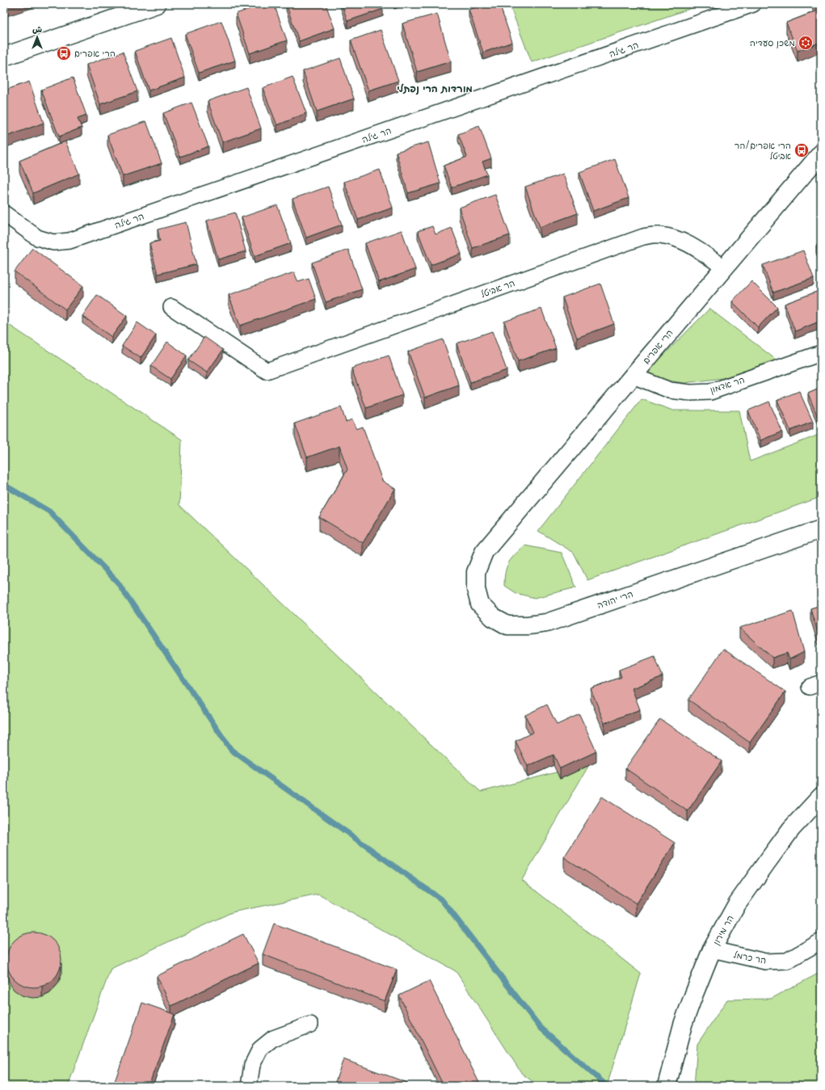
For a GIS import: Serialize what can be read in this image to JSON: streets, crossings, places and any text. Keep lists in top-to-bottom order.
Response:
{
  "streets": {
    "street": [
      "הר גילה",
      "הר אביטל",
      "הרי אפרים",
      "הר אדמון",
      "הרי יהודה",
      "הר מירון",
      "הר כרמל"
    ]
  },
  "crossings": [
    ["הר אביטל", "הרי אפרים"],
    ["הרי אפרים", "הר אדמון"],
    ["הרי אפרים", "הרי יהודה"],
    ["הר מירון", "הר כרמל"]
  ],
  "districts": ["מורדות הרי נפתלי"],
  "places": {
    "synagogue": ["משכן סעדיה"],
    "bus stop": ["הרי אפרים", "הרי אפרים/הר אביטל"]
  },
  "north": "top"
}
